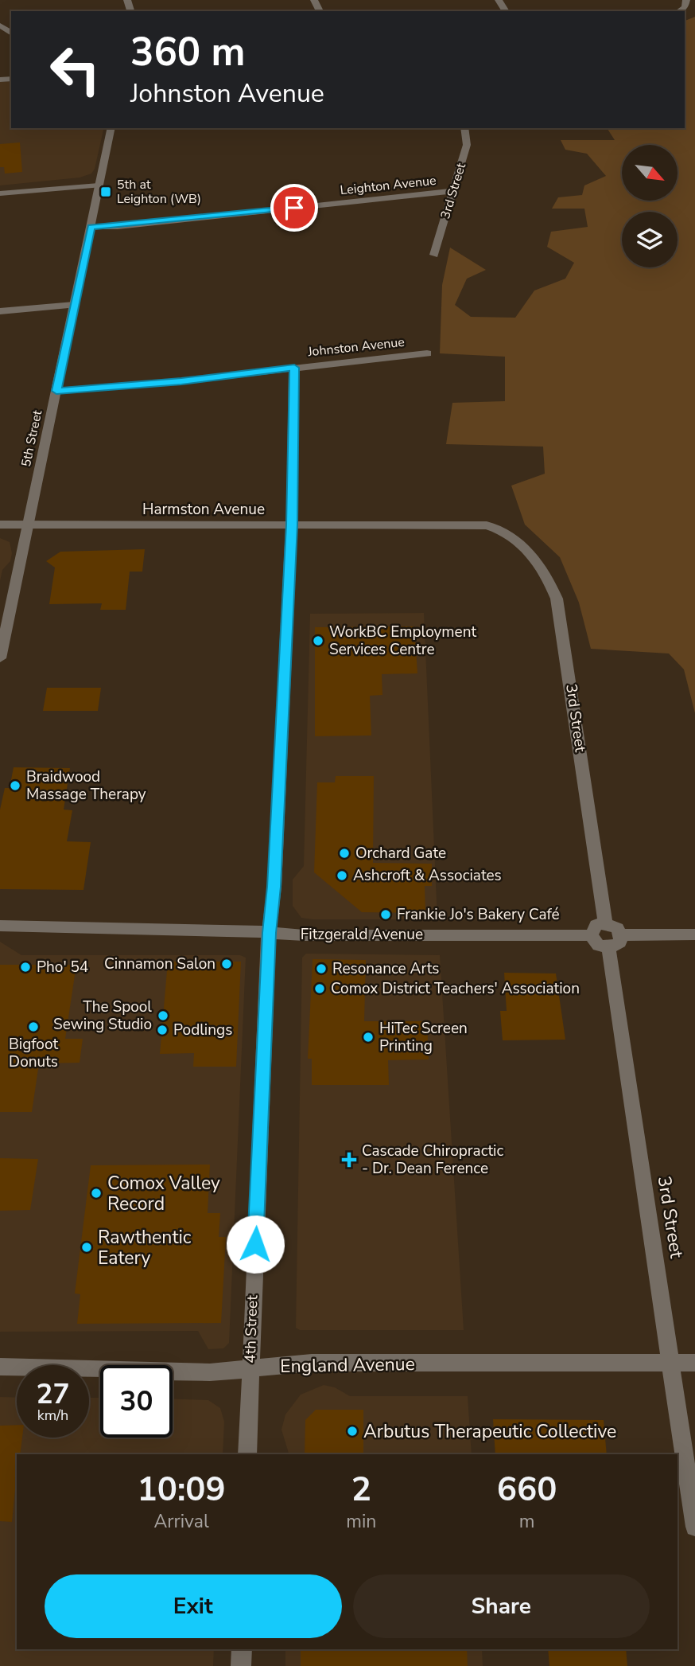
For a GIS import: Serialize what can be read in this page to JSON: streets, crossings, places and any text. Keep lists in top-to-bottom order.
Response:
{
  "streets": {
    "street": [
      "Leighton Avenue",
      "3rd Street",
      "Johnston Avenue",
      "5th Street",
      "Harmston Avenue",
      "Fitzgerald Avenue",
      "4th Street",
      "England Avenue"
    ]
  },
  "crossings": [
    ["Leighton Avenue", "3rd Street"],
    ["Leighton Avenue", "5th Street"],
    ["3rd Street", "Harmston Avenue"],
    ["3rd Street", "Fitzgerald Avenue"],
    ["3rd Street", "England Avenue"],
    ["Johnston Avenue", "5th Street"],
    ["Johnston Avenue", "4th Street"],
    ["5th Street", "Harmston Avenue"],
    ["Harmston Avenue", "4th Street"],
    ["Fitzgerald Avenue", "4th Street"],
    ["4th Street", "England Avenue"]
  ],
  "places": {
    "transit": ["5th at Leighton (WB)"],
    "other": [
      "WorkBC Employment Services Centre",
      "Braidwood Massage Therapy",
      "Orchard Gate",
      "Ashcroft & Associates",
      "Frankie Jo's Bakery Café",
      "Cinnamon Salon",
      "Pho' 54",
      "Resonance Arts",
      "Comox District Teachers' Association",
      "The Spool Sewing Studio",
      "Bigfoot Donuts",
      "Podlings",
      "HiTec Screen Printing",
      "Comox Valley Record",
      "Rawthentic Eatery",
      "Arbutus Therapeutic Collective"
    ],
    "health": ["Cascade Chiropractic - Dr. Dean Ference"]
  },
  "north": "bottom right",
  "page": {
    "turn": ["360 m", "Johnston Avenue"],
    "speed": "27 km/h",
    "limit": "30",
    "eta": [
      "10:09",
      "Arrival",
      "2",
      "min",
      "660",
      "m"
    ],
    "buttons": ["Exit", "Share"]
  }
}
